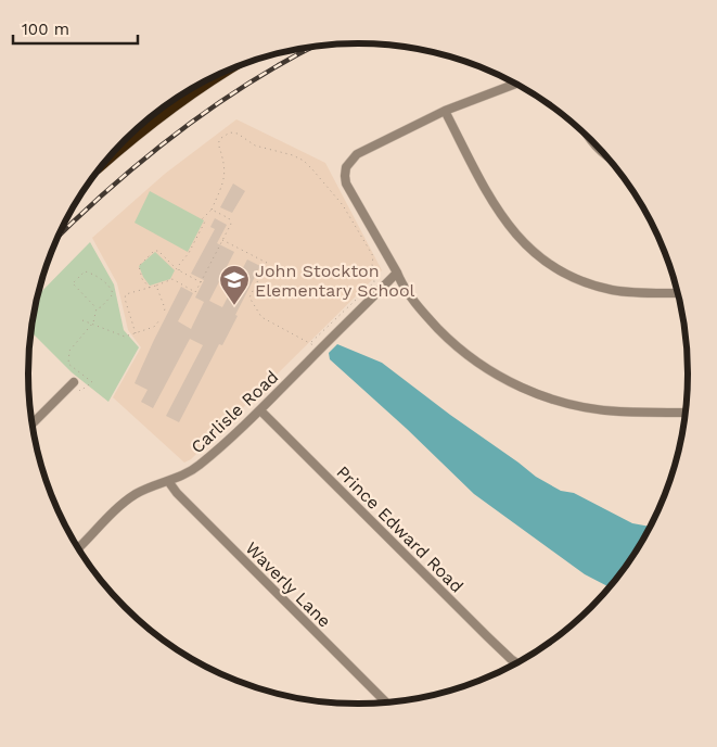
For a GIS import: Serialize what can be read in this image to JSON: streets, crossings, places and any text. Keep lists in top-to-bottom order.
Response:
{
  "streets": {
    "street": ["Carlisle Road", "Prince Edward Road", "Waverly Lane"]
  },
  "crossings": [
    ["Carlisle Road", "Prince Edward Road"],
    ["Carlisle Road", "Waverly Lane"]
  ],
  "places": {
    "school or university": ["John Stockton Elementary School"]
  },
  "scale_bar": "100 m"
}
